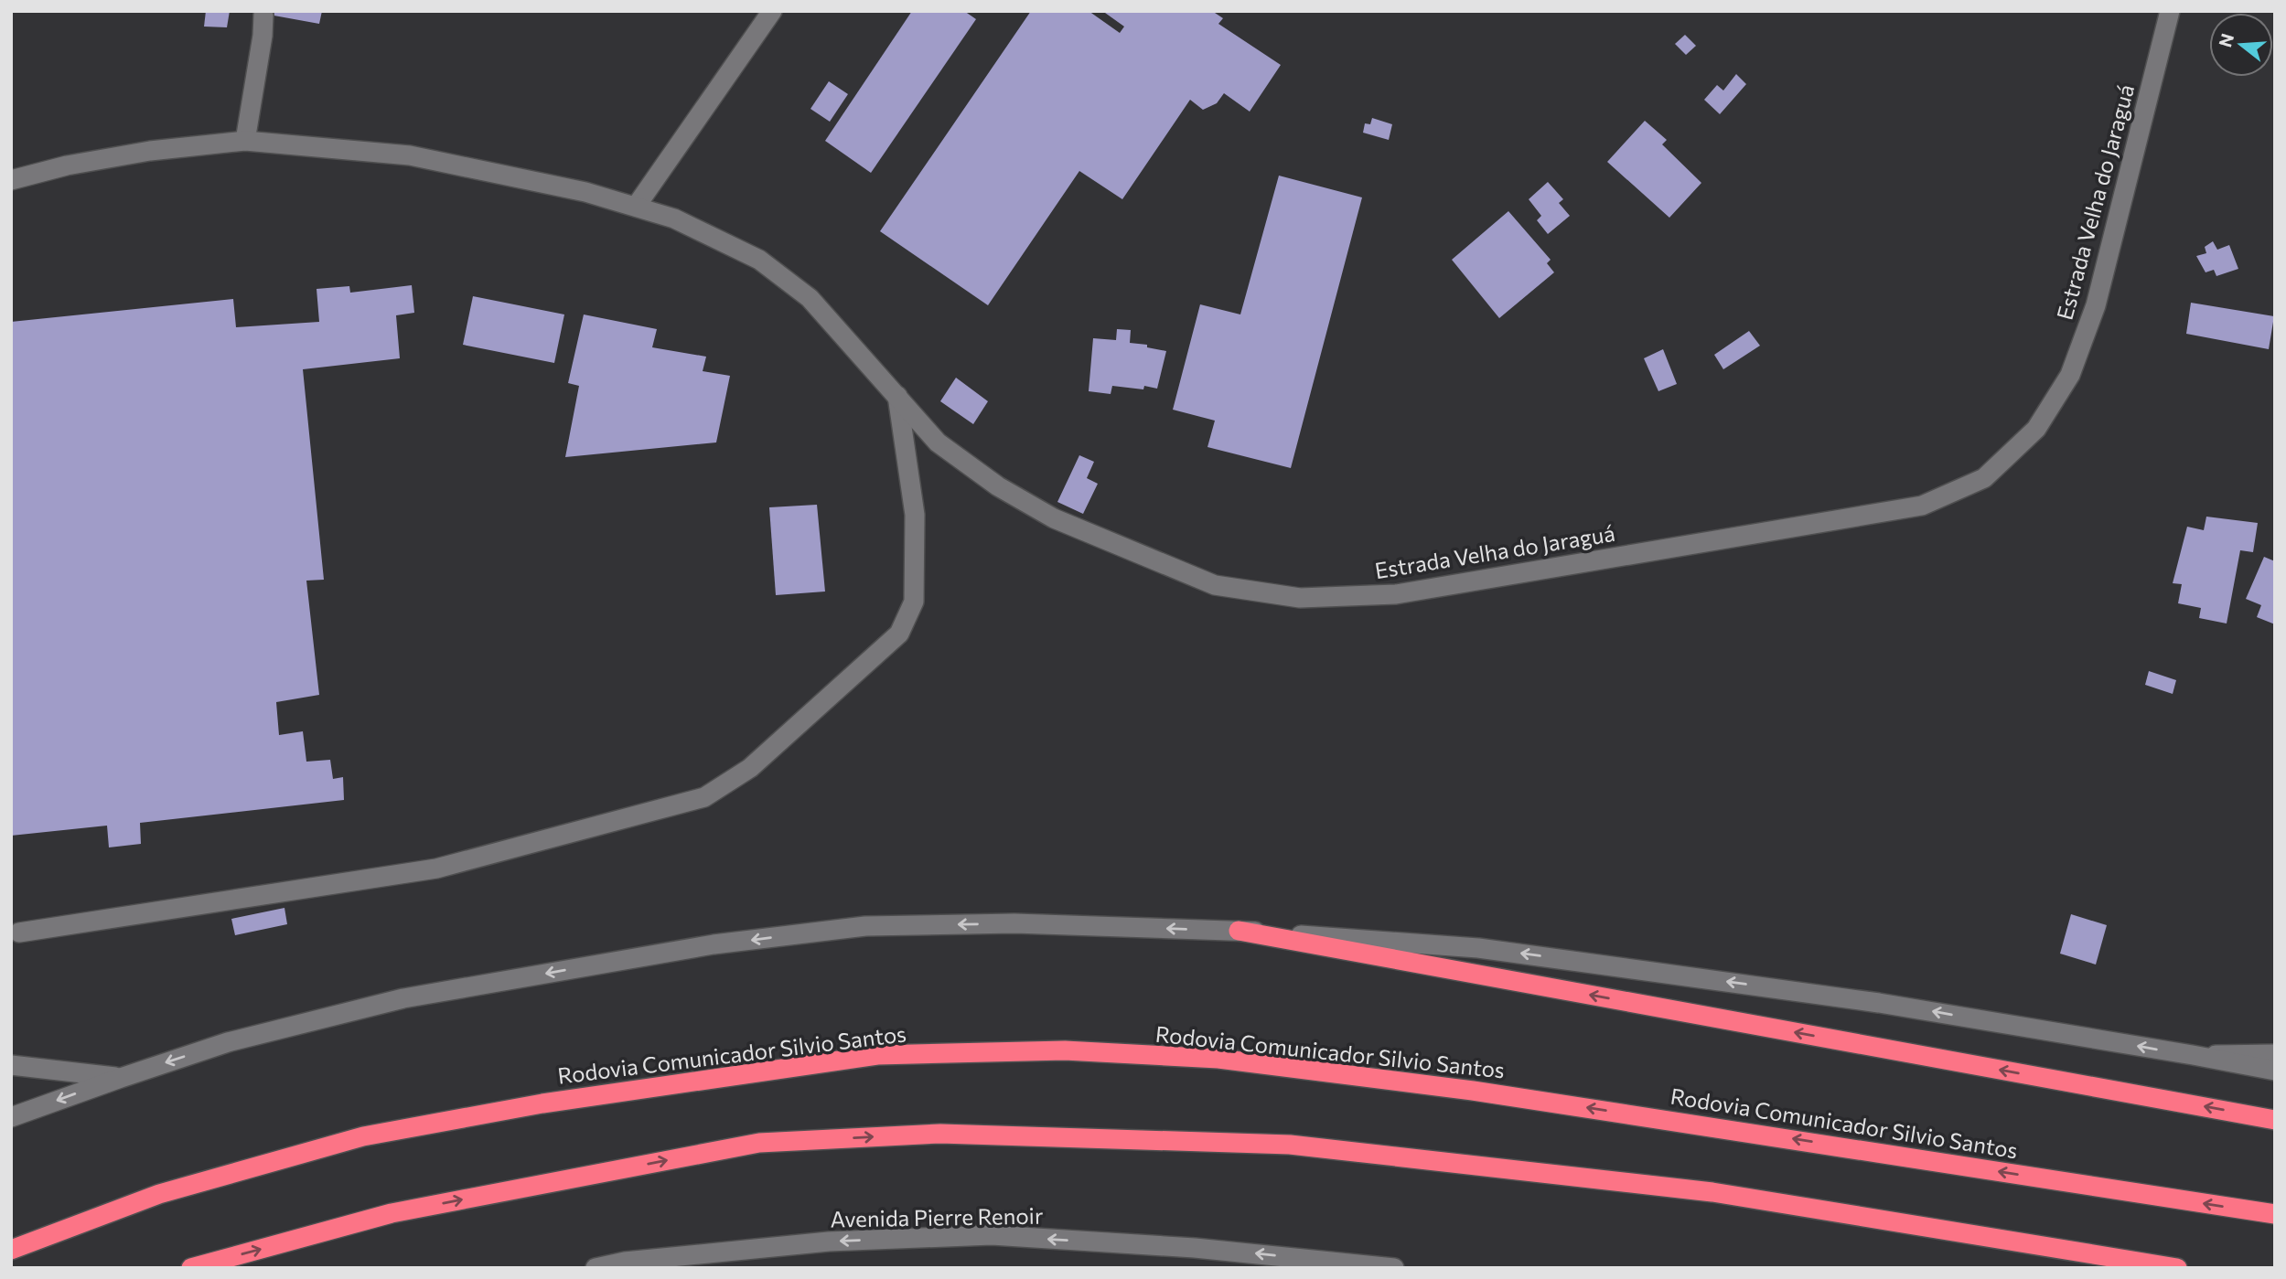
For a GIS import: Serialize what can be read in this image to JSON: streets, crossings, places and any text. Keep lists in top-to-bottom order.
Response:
{
  "streets": {
    "highway": ["Rodovia Comunicador Silvio Santos"],
    "street": ["Estrada Velha do Jaraguá", "Avenida Pierre Renoir"]
  },
  "one_way": ["Avenida Pierre Renoir"],
  "north": "left"
}
